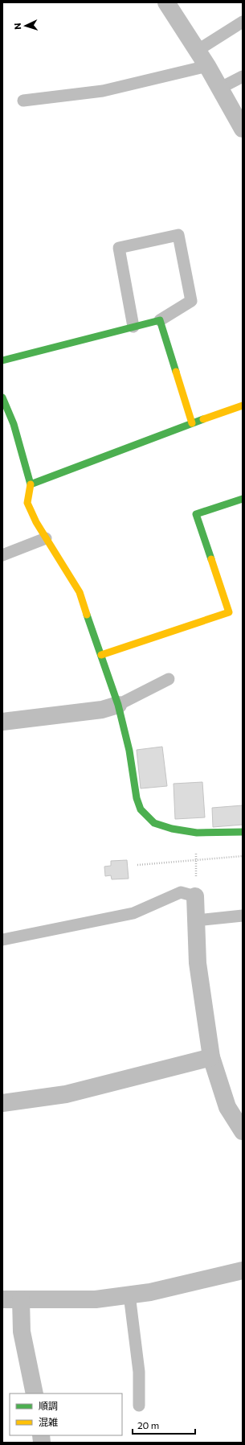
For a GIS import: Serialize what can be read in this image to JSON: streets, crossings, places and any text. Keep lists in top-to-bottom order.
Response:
{
  "legend": ["順調", "混雑"],
  "scale_bar": "20 m",
  "north": "left"
}
